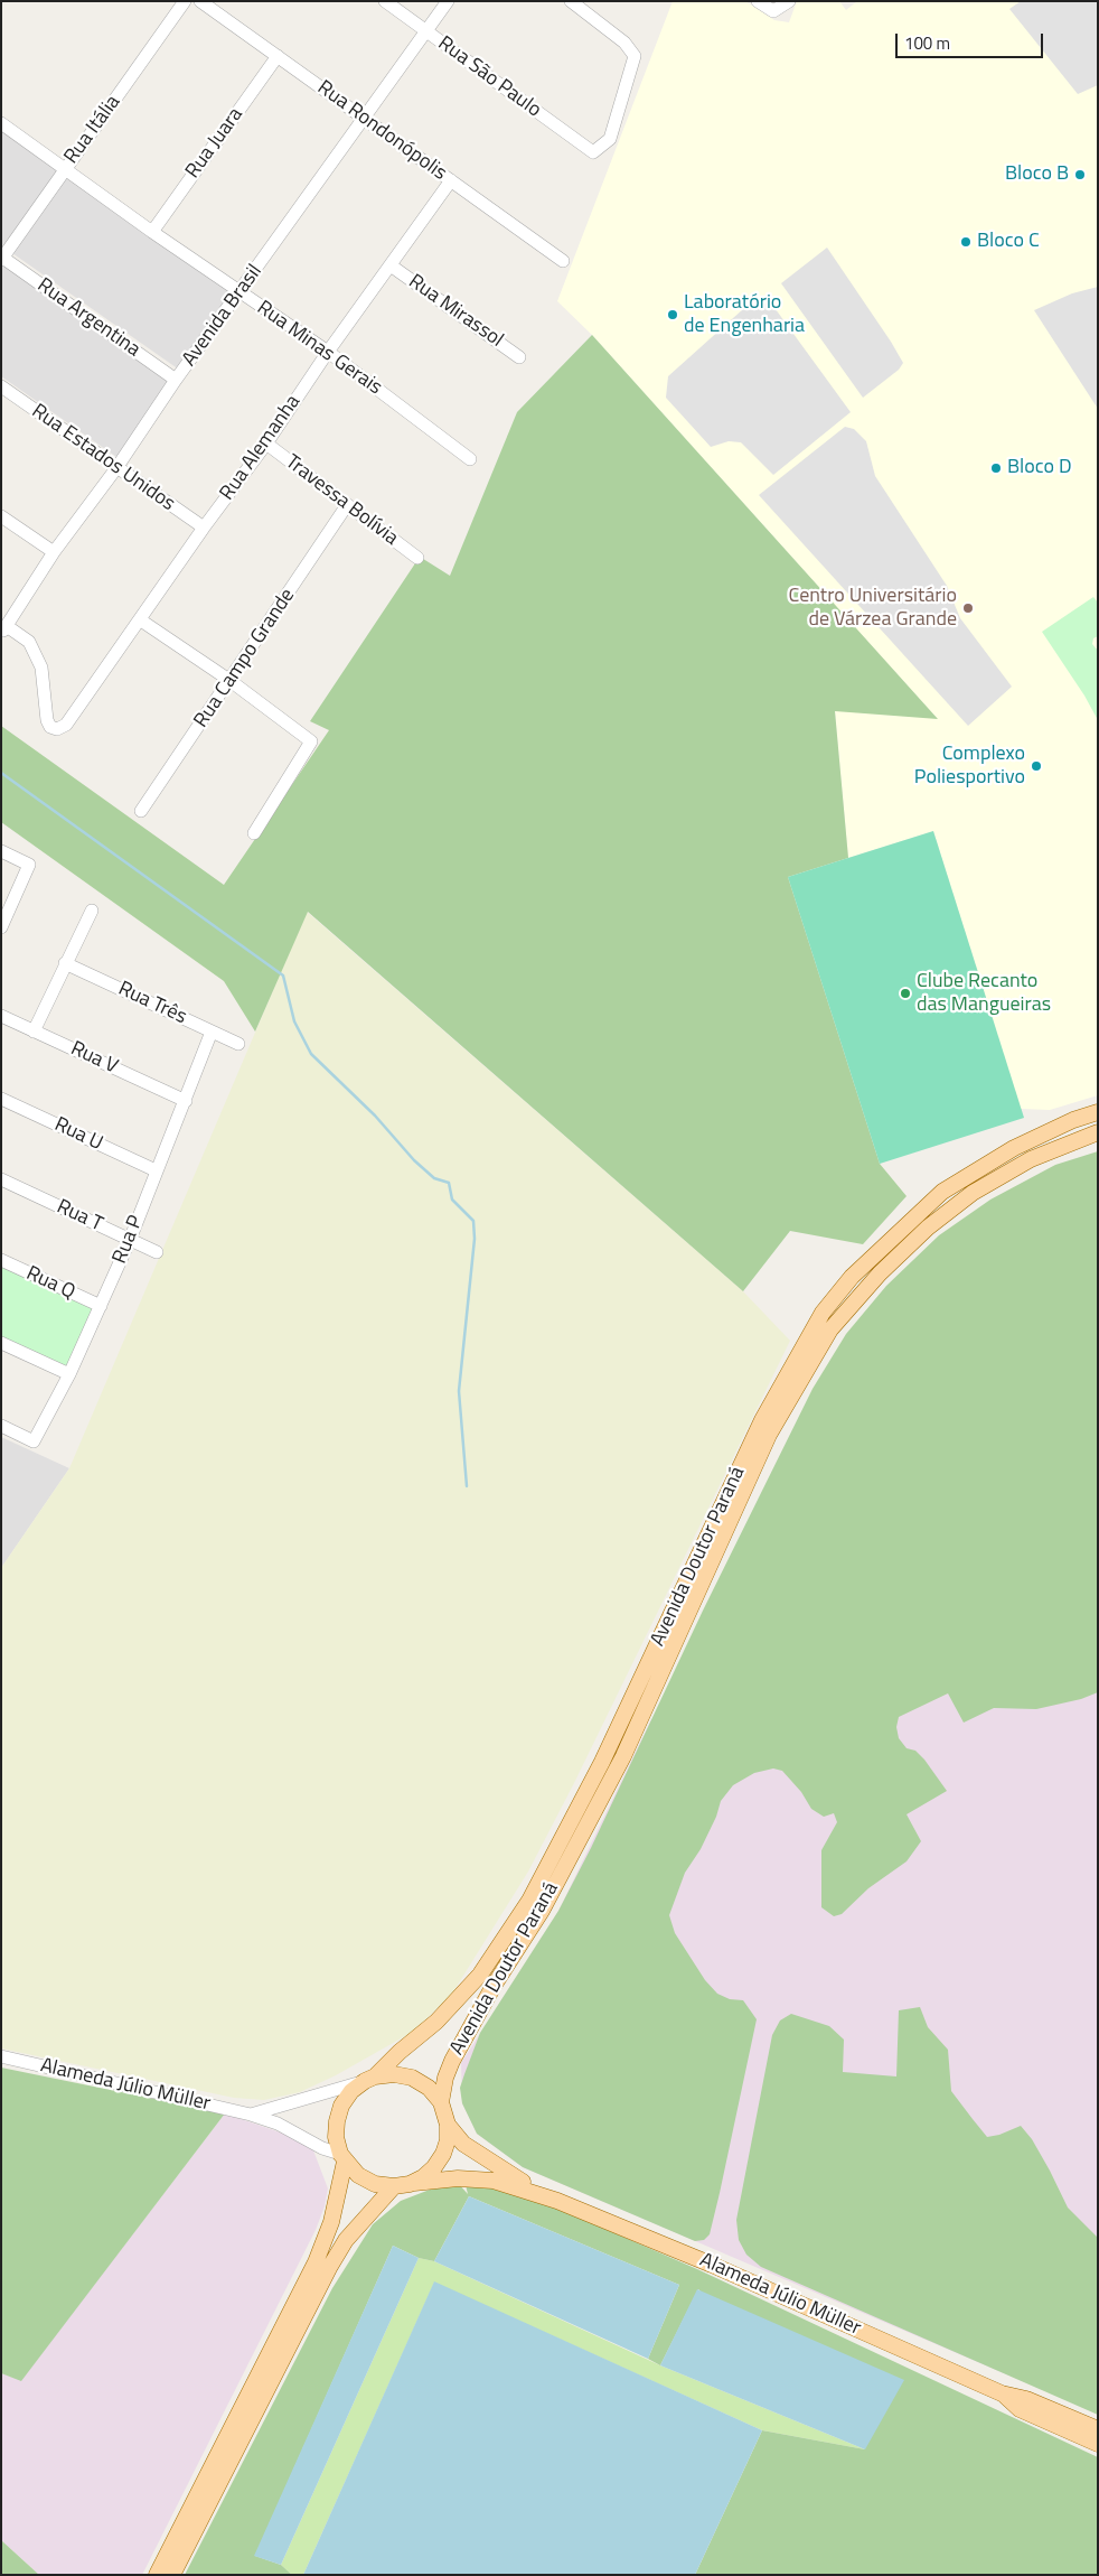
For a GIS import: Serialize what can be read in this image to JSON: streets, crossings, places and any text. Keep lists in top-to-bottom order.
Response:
{
  "streets": {
    "main road": ["Avenida Doutor Paraná", "Alameda Júlio Müller"],
    "street": [
      "Rua São Paulo",
      "Rua Itália",
      "Rua Rondonópolis",
      "Rua Juara",
      "Rua Mirassol",
      "Avenida Brasil",
      "Rua Argentina",
      "Rua Minas Gerais",
      "Rua Alemanha",
      "Rua Estados Unidos",
      "Travessa Bolívia",
      "Rua Campo Grande",
      "Rua Três",
      "Rua V",
      "Rua U",
      "Rua T",
      "Rua P",
      "Rua Q"
    ]
  },
  "crossings": [
    ["Rua São Paulo", "Avenida Brasil"],
    ["Rua Itália", "Rua Argentina"],
    ["Rua Itália", "Rua Minas Gerais"],
    ["Rua Rondonópolis", "Rua Juara"],
    ["Rua Rondonópolis", "Avenida Brasil"],
    ["Rua Rondonópolis", "Rua Alemanha"],
    ["Rua Juara", "Rua Minas Gerais"],
    ["Rua Mirassol", "Rua Alemanha"],
    ["Avenida Brasil", "Rua Argentina"],
    ["Avenida Brasil", "Rua Minas Gerais"],
    ["Avenida Brasil", "Rua Alemanha"],
    ["Avenida Brasil", "Rua Estados Unidos"],
    ["Rua Minas Gerais", "Rua Alemanha"],
    ["Rua Alemanha", "Rua Estados Unidos"],
    ["Rua Alemanha", "Travessa Bolívia"],
    ["Travessa Bolívia", "Rua Campo Grande"],
    ["Rua Três", "Rua P"],
    ["Rua V", "Rua P"],
    ["Rua U", "Rua P"],
    ["Rua T", "Rua P"],
    ["Rua P", "Rua Q"],
    ["Avenida Doutor Paraná", "Alameda Júlio Müller"]
  ],
  "places": [
    "Bloco B",
    "Bloco C",
    "Laboratório de Engenharia",
    "Bloco D",
    "Centro Universitário de Várzea Grande",
    "Complexo Poliesportivo",
    "Clube Recanto das Mangueiras"
  ],
  "scale_bar": "100 m"
}
